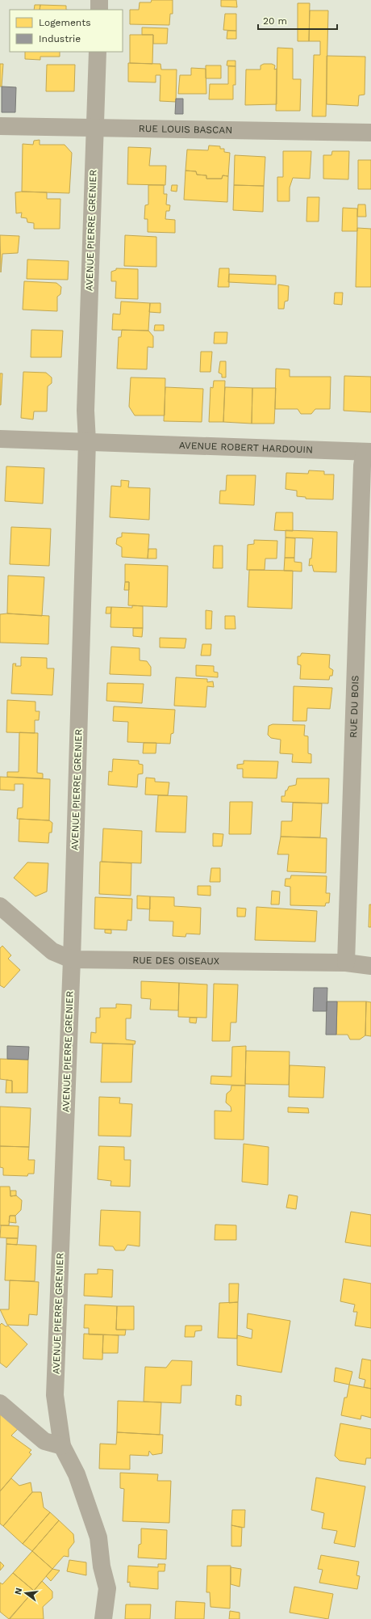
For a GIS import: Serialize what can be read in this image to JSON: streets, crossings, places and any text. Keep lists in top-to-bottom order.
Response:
{
  "streets": {
    "street": [
      "RUE LOUIS BASCAN",
      "AVENUE PIERRE GRENIER",
      "AVENUE ROBERT HARDOUIN",
      "RUE DU BOIS",
      "RUE DES OISEAUX"
    ]
  },
  "crossings": [
    ["RUE LOUIS BASCAN", "AVENUE PIERRE GRENIER"],
    ["AVENUE PIERRE GRENIER", "AVENUE ROBERT HARDOUIN"],
    ["AVENUE PIERRE GRENIER", "RUE DES OISEAUX"],
    ["AVENUE ROBERT HARDOUIN", "RUE DU BOIS"],
    ["RUE DU BOIS", "RUE DES OISEAUX"]
  ],
  "legend": ["Logements", "Industrie"],
  "scale_bar": "20 m",
  "north": "left"
}
